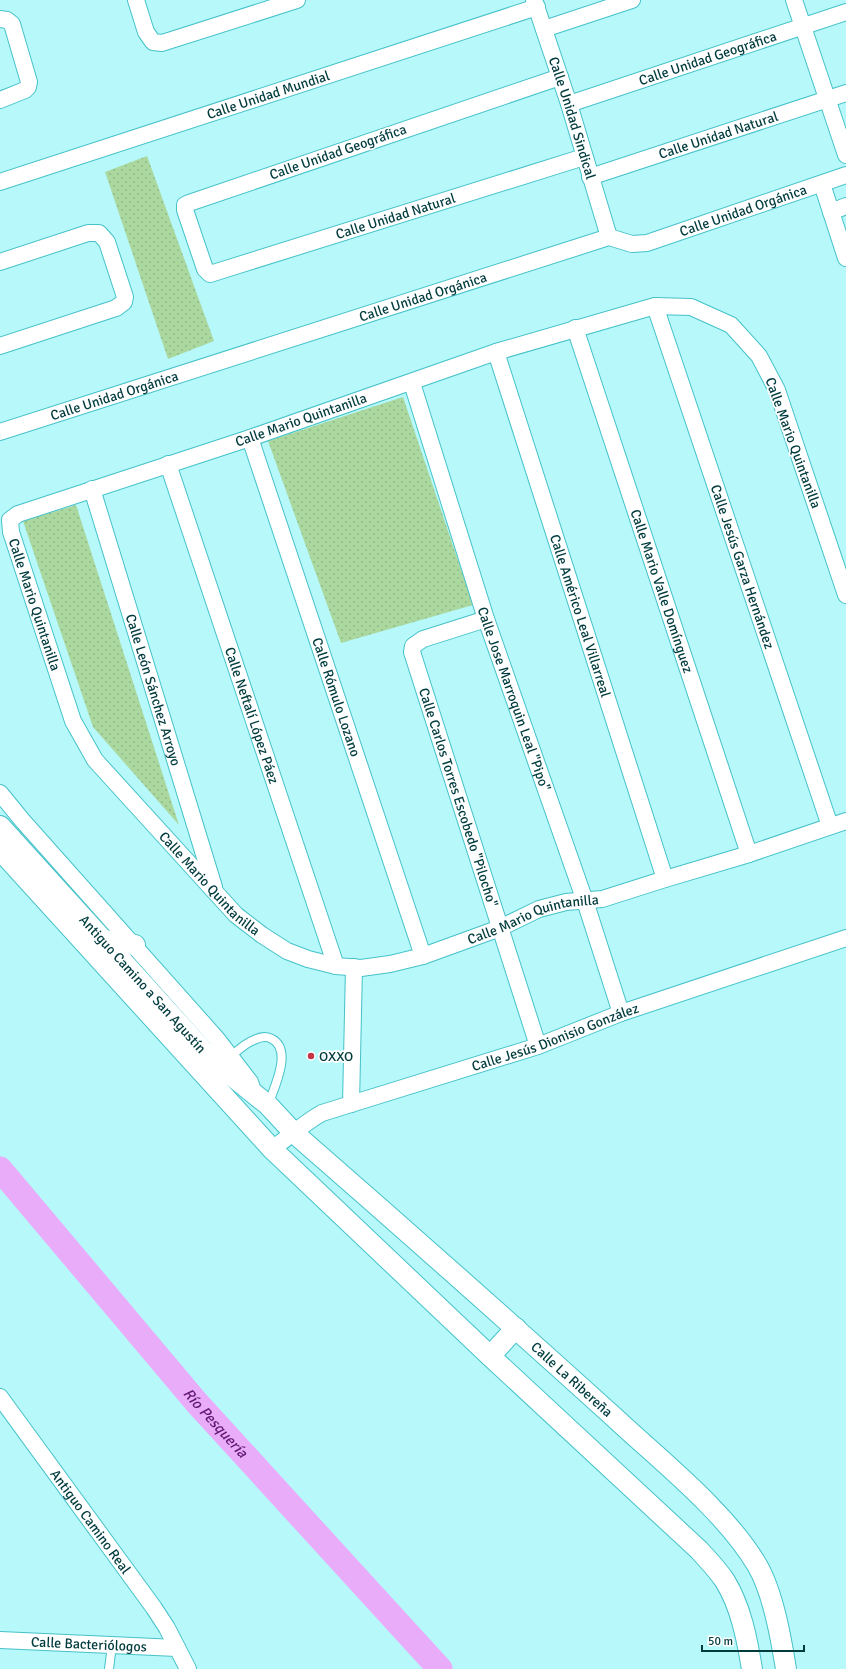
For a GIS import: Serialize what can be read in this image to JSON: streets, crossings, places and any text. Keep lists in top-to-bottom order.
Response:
{
  "streets": {
    "street": [
      "Calle Unidad Geográfica",
      "Calle Unidad Mundial",
      "Calle Unidad Sindical",
      "Calle Unidad Natural",
      "Calle Unidad Orgánica",
      "Calle Mario Quintanilla",
      "Calle Jesús Garza Hernández",
      "Calle Mario Valle Domínguez",
      "Calle Américo Leal Villarreal",
      "Calle León Sánchez Arroyo",
      "Calle Rómulo Lozano",
      "Calle Jose Marroquin Leal \"Pipo\"",
      "Calle Neftalí López Páez",
      "Calle Carlos Torres Escobedo \"Pilocho\"",
      "Antiguo Camino a San Agustín",
      "Calle Jesús Dionisio González",
      "Calle La Ribereña",
      "Antiguo Camino Real",
      "Calle Bacteriólogos"
    ]
  },
  "crossings": [
    ["Calle Unidad Geográfica", "Calle Unidad Sindical"],
    ["Calle Unidad Geográfica", "Calle Unidad Natural"],
    ["Calle Unidad Mundial", "Calle Unidad Sindical"],
    ["Calle Unidad Sindical", "Calle Unidad Natural"],
    ["Calle Unidad Sindical", "Calle Unidad Orgánica"],
    ["Calle Mario Quintanilla", "Calle Jesús Garza Hernández"],
    ["Calle Mario Quintanilla", "Calle Mario Valle Domínguez"],
    ["Calle Mario Quintanilla", "Calle Américo Leal Villarreal"],
    ["Calle Mario Quintanilla", "Calle León Sánchez Arroyo"],
    ["Calle Mario Quintanilla", "Calle Rómulo Lozano"],
    ["Calle Mario Quintanilla", "Calle Jose Marroquin Leal \"Pipo\""],
    ["Calle Mario Quintanilla", "Calle Neftalí López Páez"],
    ["Calle Mario Quintanilla", "Calle Carlos Torres Escobedo \"Pilocho\""],
    ["Calle Jose Marroquin Leal \"Pipo\"", "Calle Carlos Torres Escobedo \"Pilocho\""],
    ["Calle Jose Marroquin Leal \"Pipo\"", "Calle Jesús Dionisio González"],
    ["Calle Carlos Torres Escobedo \"Pilocho\"", "Calle Jesús Dionisio González"],
    ["Antiguo Camino a San Agustín", "Calle Jesús Dionisio González"],
    ["Antiguo Camino a San Agustín", "Calle La Ribereña"],
    ["Calle Jesús Dionisio González", "Calle La Ribereña"],
    ["Antiguo Camino Real", "Calle Bacteriólogos"]
  ],
  "water": ["Río Pesquería"],
  "places": ["OXXO"],
  "scale_bar": "50 m"
}
